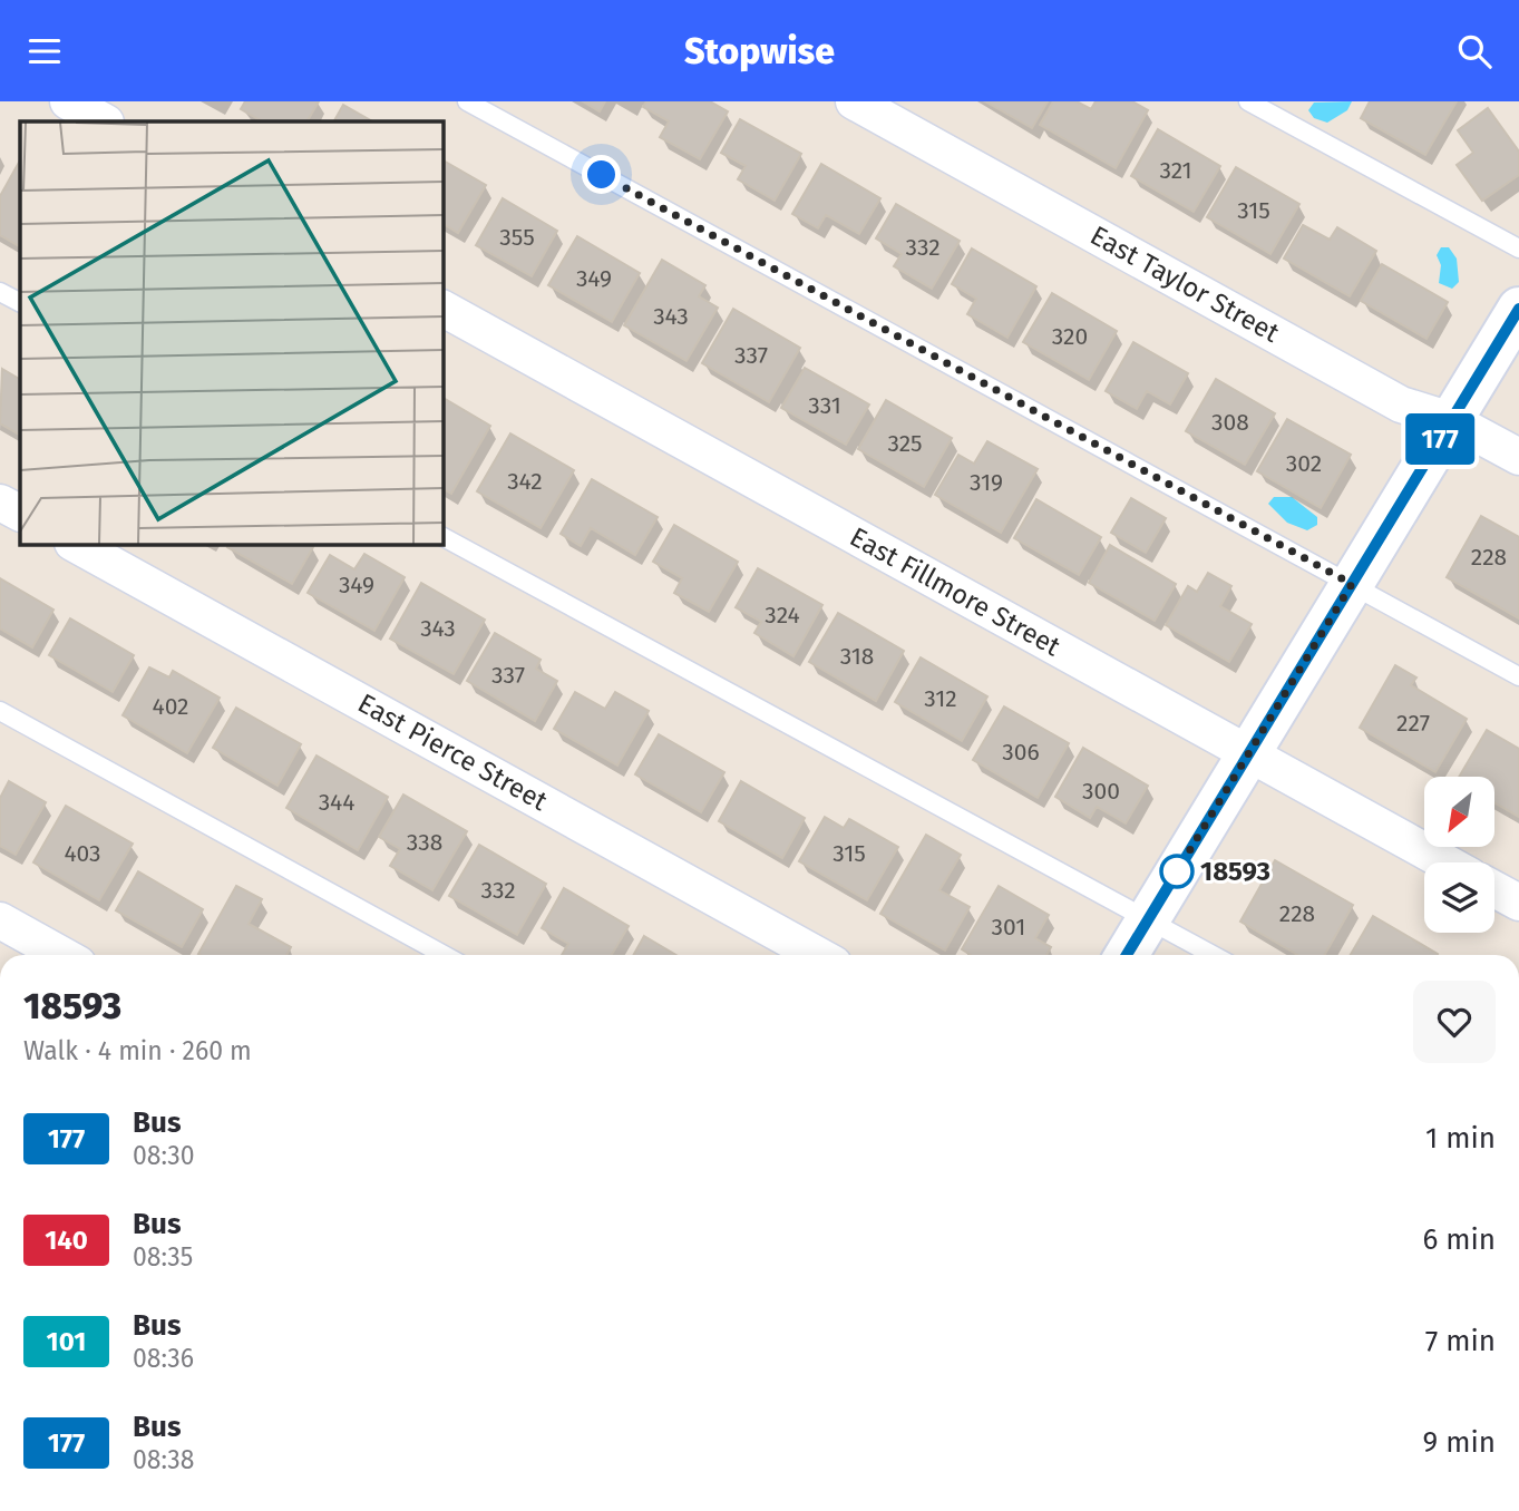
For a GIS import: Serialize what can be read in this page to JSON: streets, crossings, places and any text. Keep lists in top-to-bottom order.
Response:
{
  "streets": {
    "street": ["East Taylor Street", "East Fillmore Street", "East Pierce Street"]
  },
  "places": ["18593"],
  "lines": ["bus line 177"],
  "house_numbers": [
    "321",
    "315",
    "355",
    "332",
    "349",
    "343",
    "320",
    "337",
    "331",
    "308",
    "325",
    "302",
    "342",
    "319",
    "228",
    "349",
    "324",
    "343",
    "318",
    "337",
    "312",
    "402",
    "227",
    "306",
    "300",
    "344",
    "338",
    "403",
    "315",
    "332",
    "228",
    "301"
  ],
  "north": "bottom left",
  "page": {
    "header": "Stopwise",
    "on_map": "177",
    "heading": ["18593", "Walk · 4 min · 260 m"],
    "list": [
      {
        "mark": "177",
        "name": "Bus",
        "note": "08:30",
        "value": "1 min"
      },
      {
        "mark": "140",
        "name": "Bus",
        "note": "08:35",
        "value": "6 min"
      },
      {
        "mark": "101",
        "name": "Bus",
        "note": "08:36",
        "value": "7 min"
      },
      {
        "mark": "177",
        "name": "Bus",
        "note": "08:38",
        "value": "9 min"
      }
    ]
  }
}
